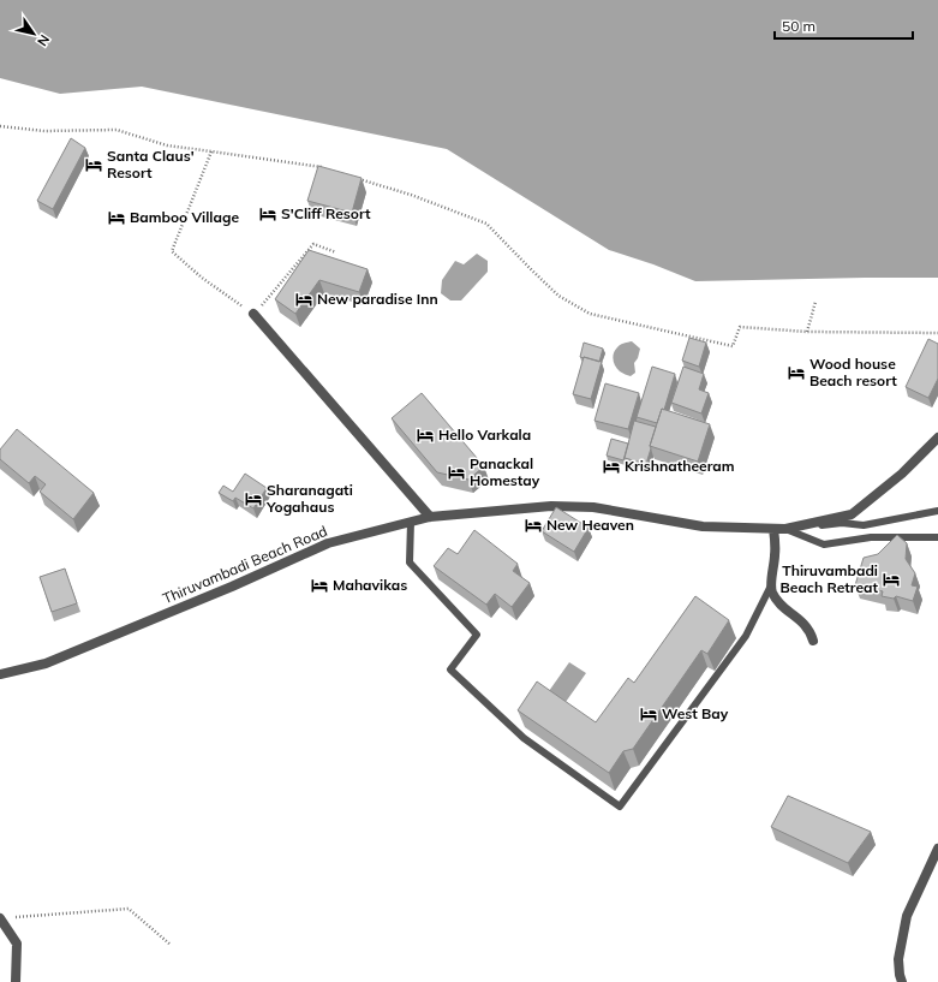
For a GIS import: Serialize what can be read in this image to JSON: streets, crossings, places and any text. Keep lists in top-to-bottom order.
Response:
{
  "streets": {
    "street": ["Thiruvambadi Beach Road"]
  },
  "places": {
    "hotel": [
      "Santa Claus' Resort",
      "S'Cliff Resort",
      "Bamboo Village",
      "New paradise Inn",
      "Wood house Beach resort",
      "Hello Varkala",
      "Krishnatheeram",
      "Panackal Homestay",
      "Sharanagati Yogahaus",
      "New Heaven",
      "Thiruvambadi Beach Retreat",
      "Mahavikas",
      "West Bay"
    ]
  },
  "scale_bar": "50 m",
  "north": "bottom right"
}
